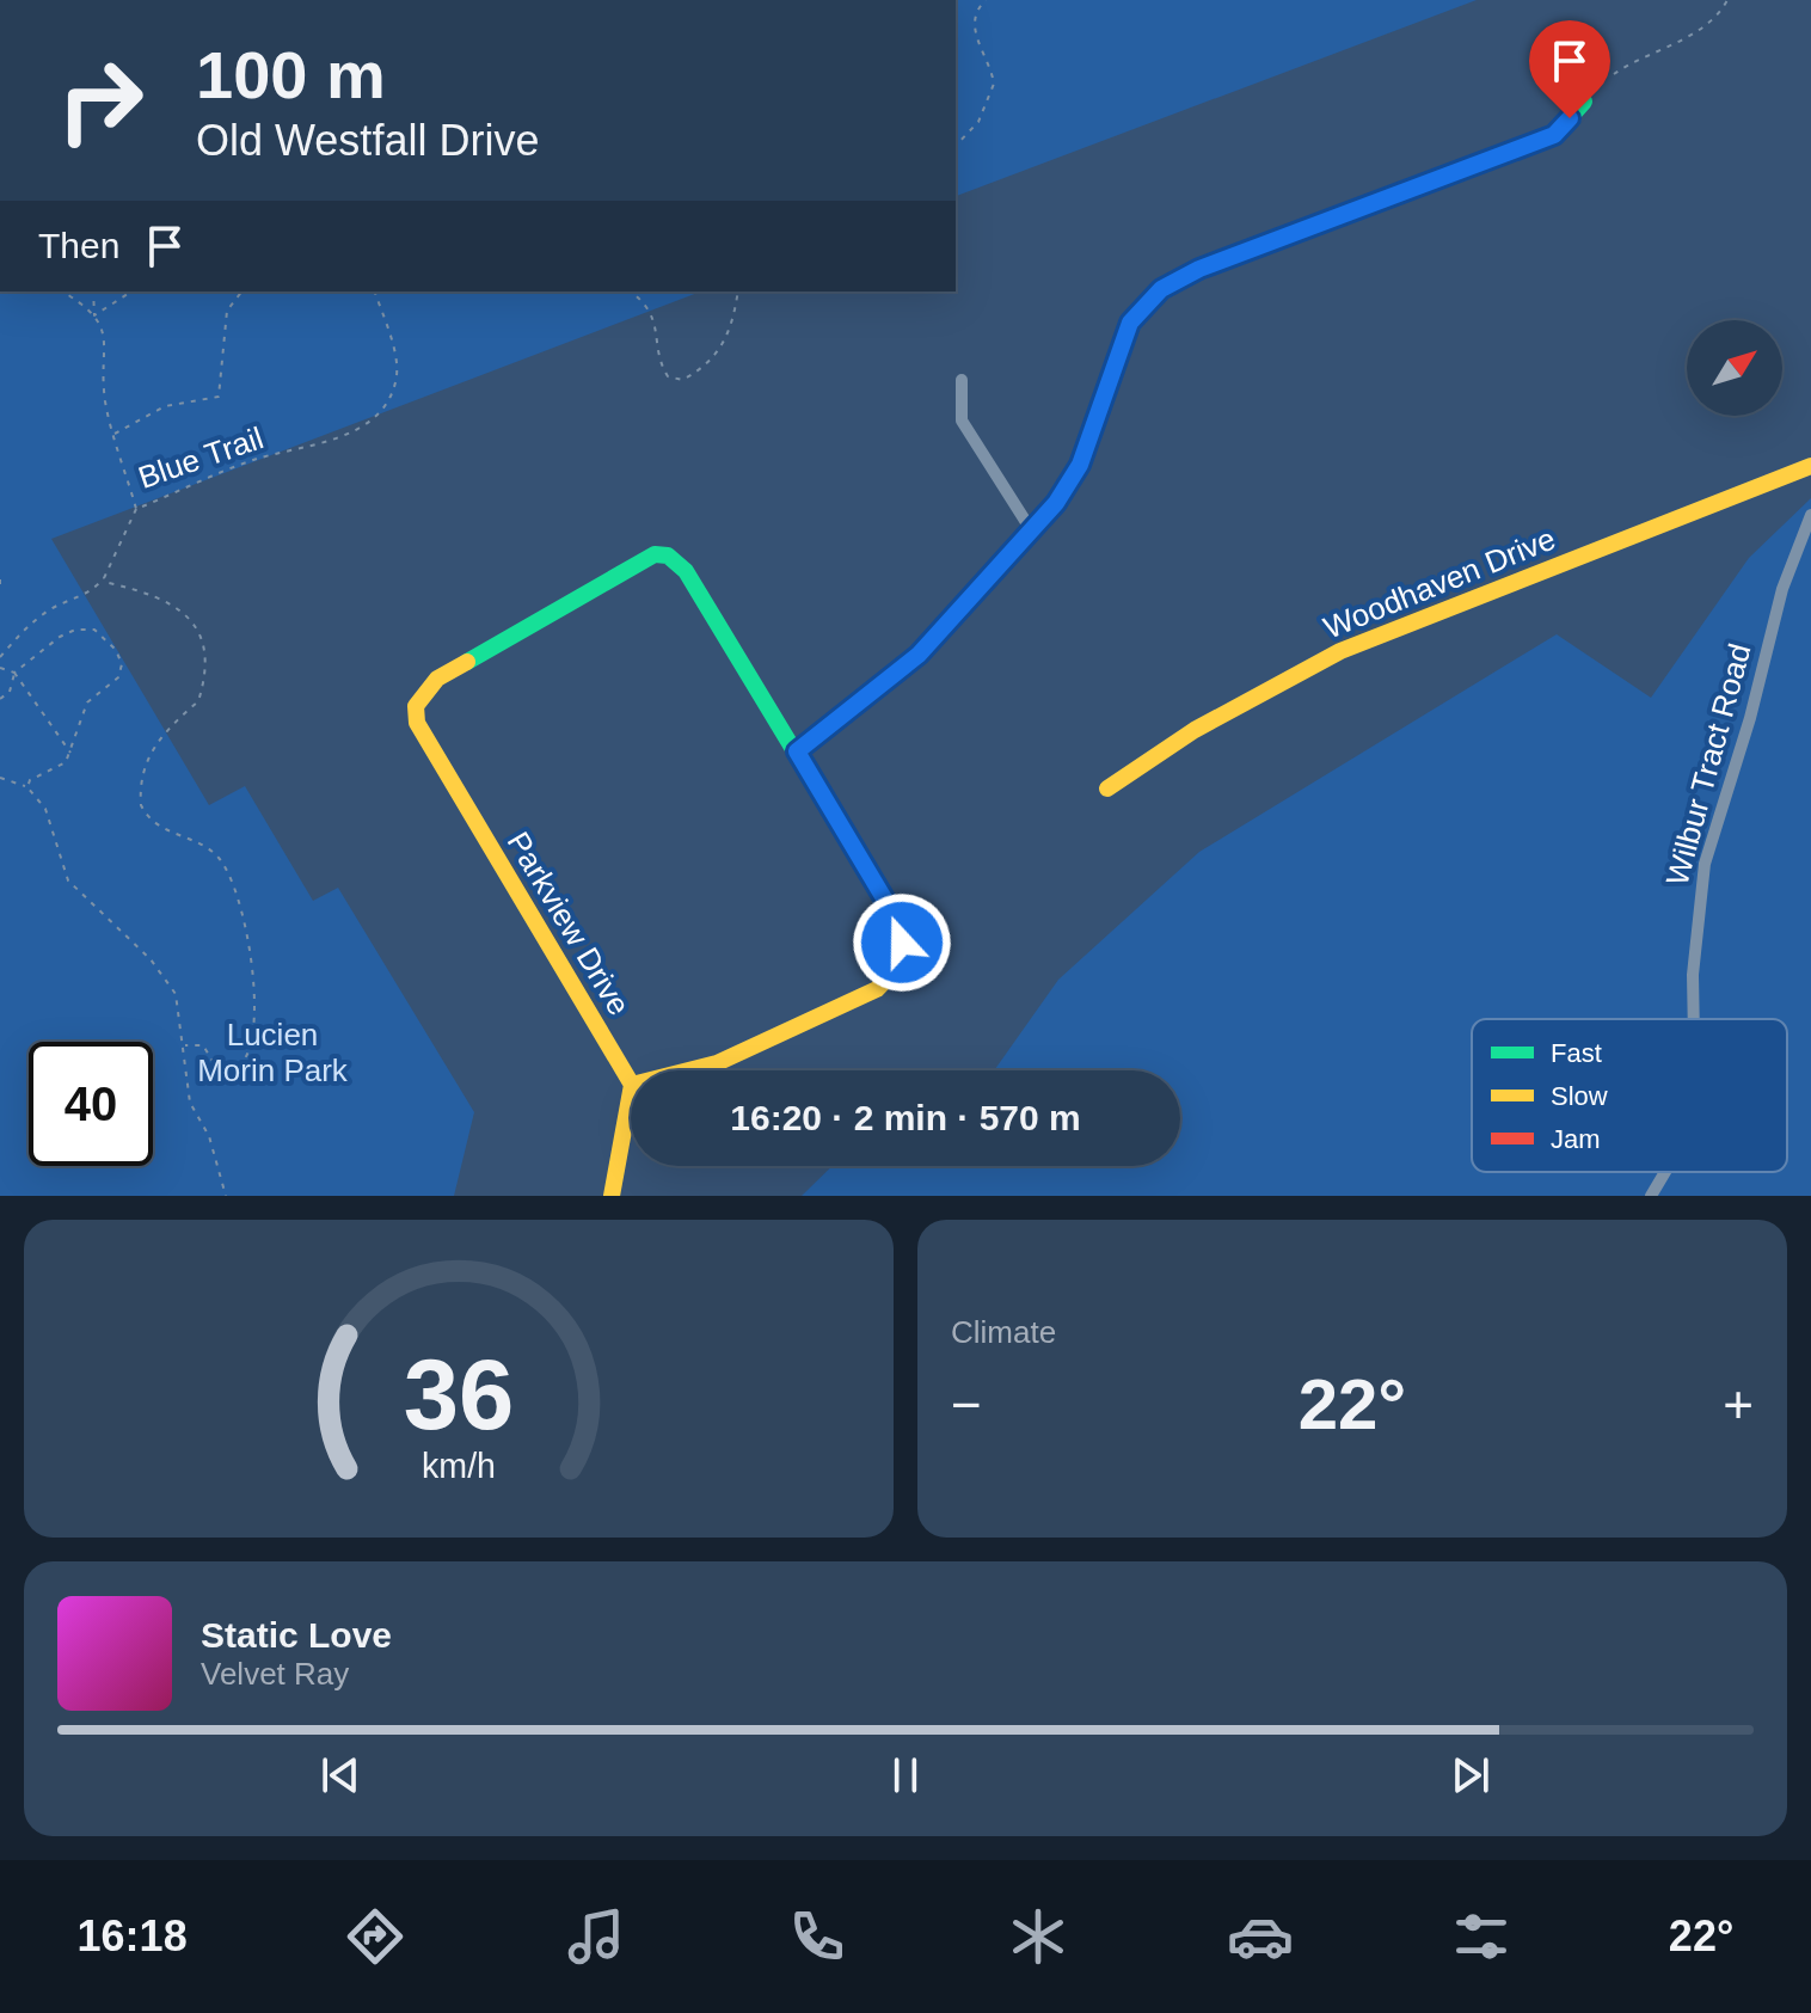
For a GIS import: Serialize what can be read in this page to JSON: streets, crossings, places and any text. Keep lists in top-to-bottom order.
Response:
{
  "streets": {
    "street": ["Woodhaven Drive", "Wilbur Tract Road", "Parkview Drive"],
    "path": ["Blue Trail"]
  },
  "parks": ["Lucien Morin Park"],
  "legend": ["Fast", "Slow", "Jam"],
  "north": "top right",
  "page": {
    "turn": ["100 m", "Old Westfall Drive"],
    "then": "Then",
    "limit": "40",
    "trip": "16:20 · 2 min · 570 m",
    "tile": "Climate",
    "heat": ["−", "22°", "+"],
    "song": ["Static Love", "Velvet Ray"],
    "tabs": ["16:18", "22°"],
    "gauge": ["36", "km/h"]
  }
}
